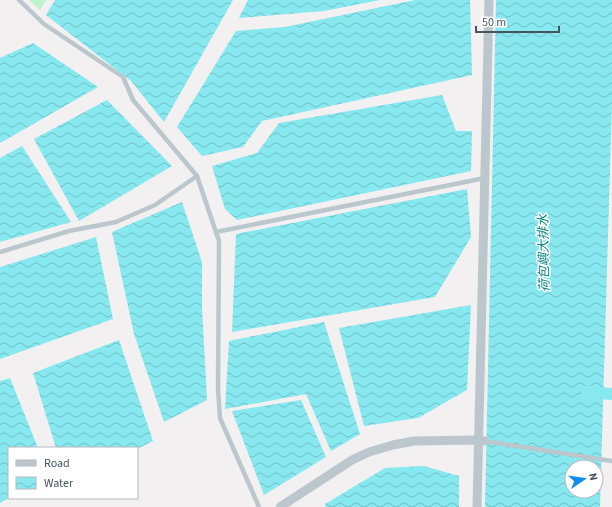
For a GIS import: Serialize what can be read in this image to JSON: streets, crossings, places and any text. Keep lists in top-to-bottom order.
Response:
{
  "water": ["荷包嶼大排水"],
  "legend": ["Road", "Water"],
  "scale_bar": "50 m",
  "north": "right"
}
